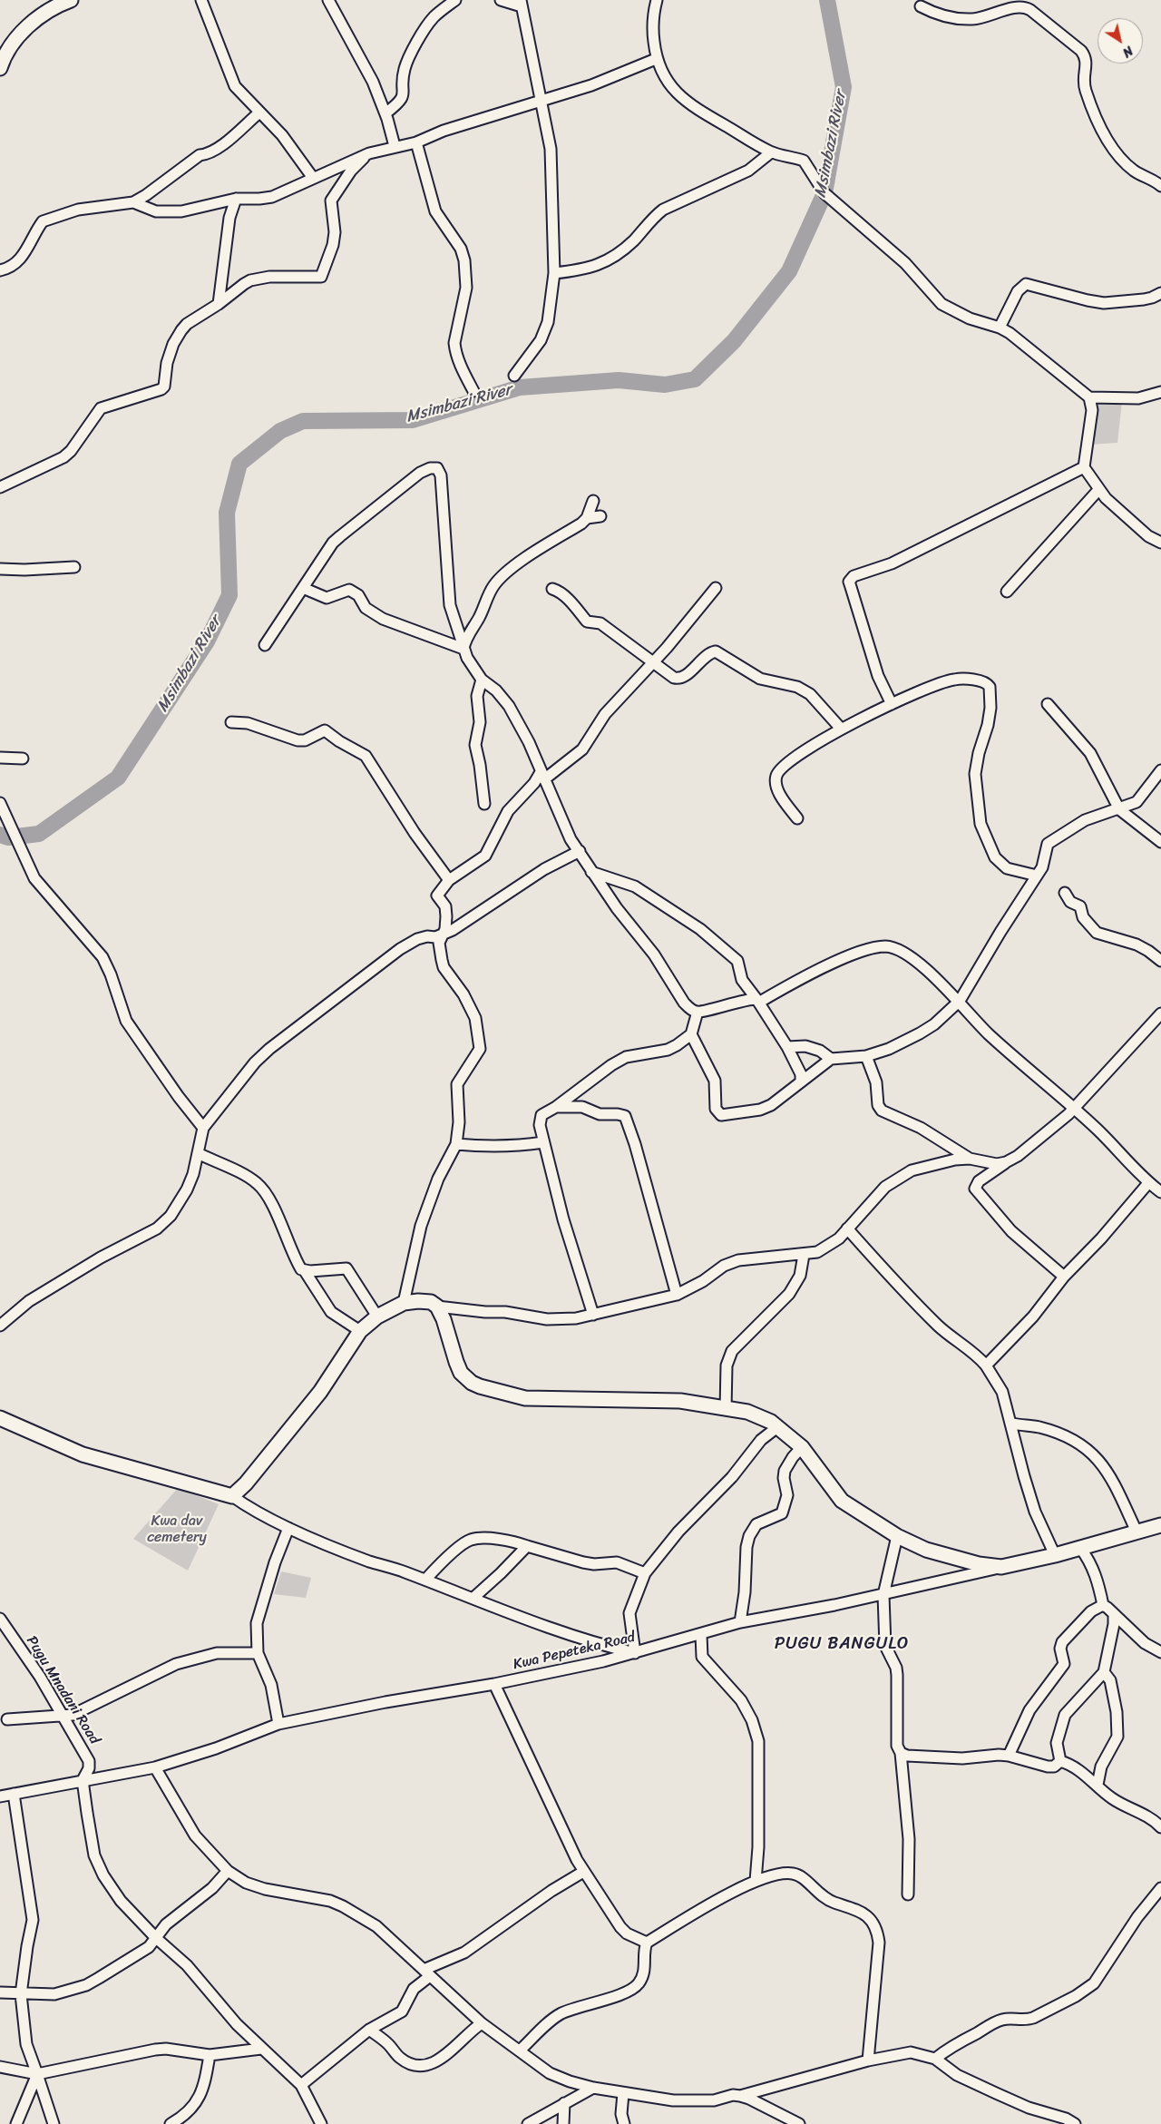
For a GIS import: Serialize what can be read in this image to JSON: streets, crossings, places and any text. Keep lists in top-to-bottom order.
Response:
{
  "streets": {
    "street": ["Kwa Pepeteka Road", "Pugu Mnadani Road"]
  },
  "crossings": [
    ["Kwa Pepeteka Road", "Pugu Mnadani Road"]
  ],
  "districts": ["PUGU BANGULO"],
  "water": ["Msimbazi River"],
  "parks": ["Kwa dav cemetery"],
  "north": "bottom right"
}
